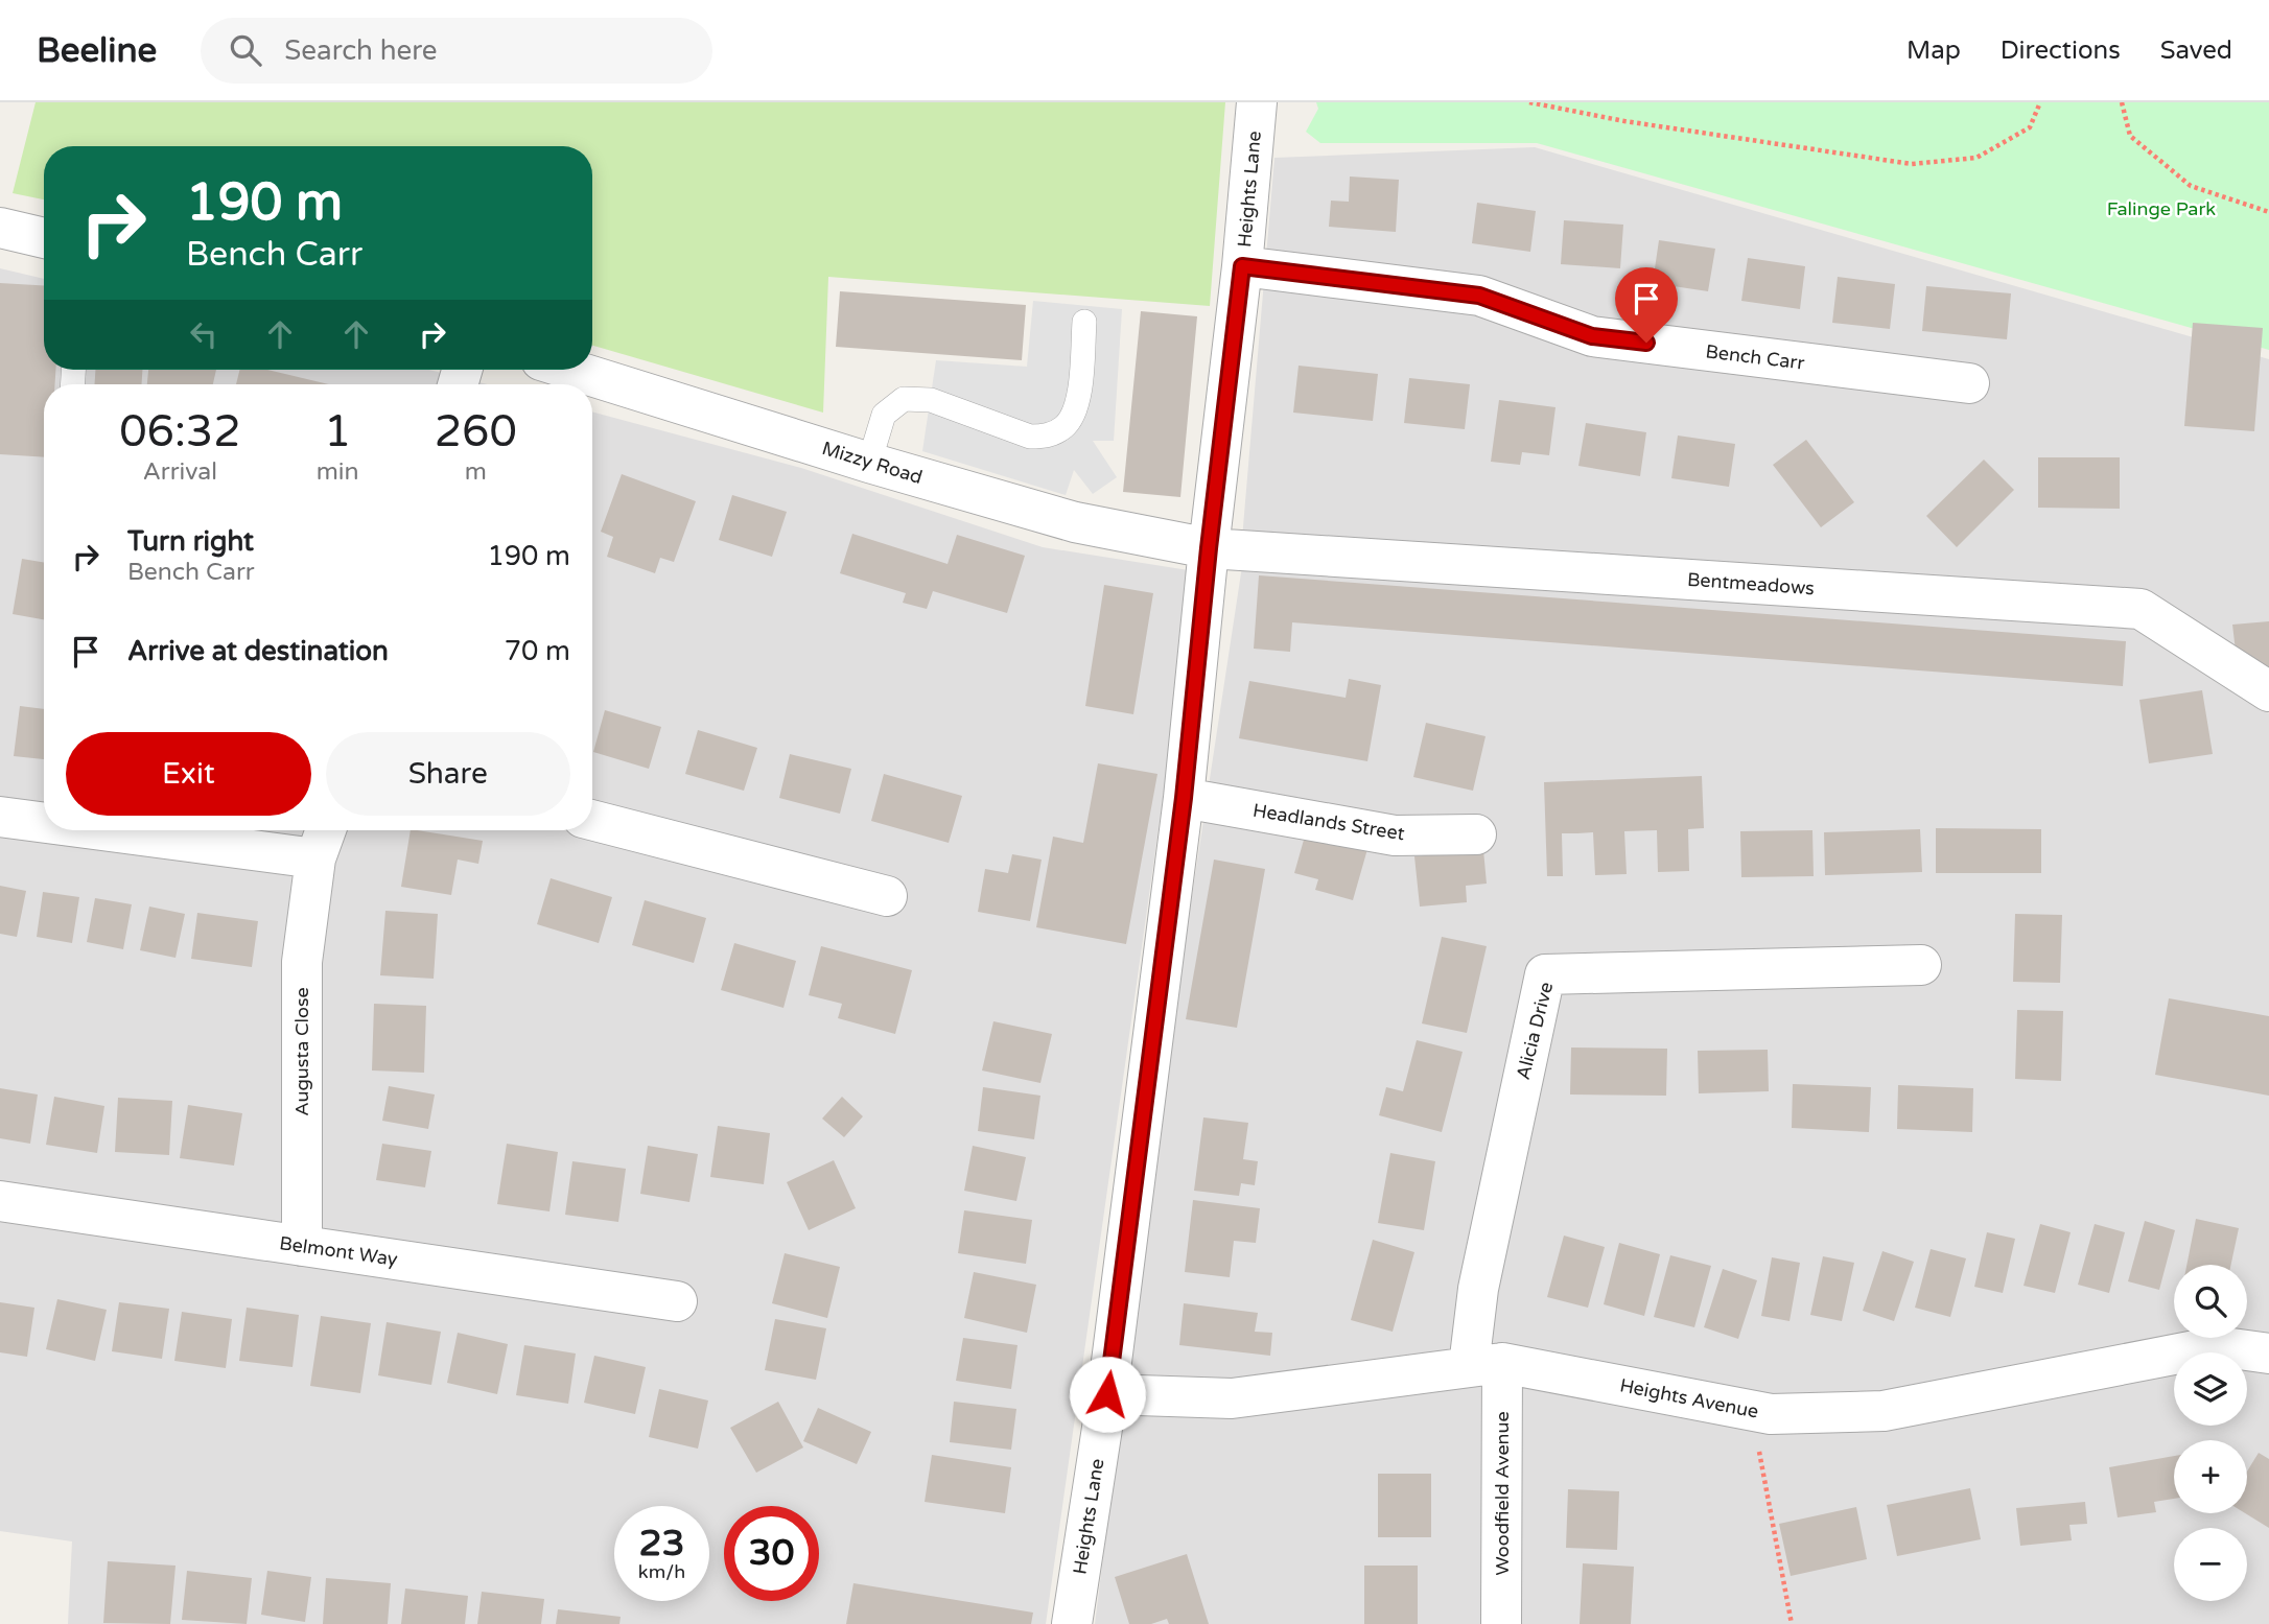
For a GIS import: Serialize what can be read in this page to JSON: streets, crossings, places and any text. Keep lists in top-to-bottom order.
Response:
{
  "streets": {
    "street": [
      "Heights Lane",
      "Bench Carr",
      "Mizzy Road",
      "Bentmeadows",
      "Headlands Street",
      "Alicia Drive",
      "Augusta Close",
      "Belmont Way",
      "Heights Avenue",
      "Woodfield Avenue"
    ]
  },
  "crossings": [
    ["Heights Lane", "Bench Carr"],
    ["Heights Lane", "Mizzy Road"],
    ["Heights Lane", "Bentmeadows"],
    ["Heights Lane", "Headlands Street"],
    ["Heights Lane", "Heights Avenue"],
    ["Mizzy Road", "Bentmeadows"],
    ["Alicia Drive", "Heights Avenue"],
    ["Alicia Drive", "Woodfield Avenue"],
    ["Augusta Close", "Belmont Way"],
    ["Heights Avenue", "Woodfield Avenue"]
  ],
  "parks": ["Falinge Park"],
  "page": {
    "header": "Beeline",
    "search": "Search here",
    "nav": ["Map", "Directions", "Saved"],
    "turn": ["190 m", "Bench Carr"],
    "eta": [
      "06:32",
      "Arrival",
      "1",
      "min",
      "260",
      "m"
    ],
    "list": [
      {
        "name": "Turn right",
        "note": "Bench Carr",
        "value": "190 m"
      },
      {
        "name": "Arrive at destination",
        "value": "70 m"
      }
    ],
    "buttons": ["Exit", "Share"],
    "map_buttons": ["+", "−"],
    "speed": "23 km/h",
    "limit": "30"
  }
}
